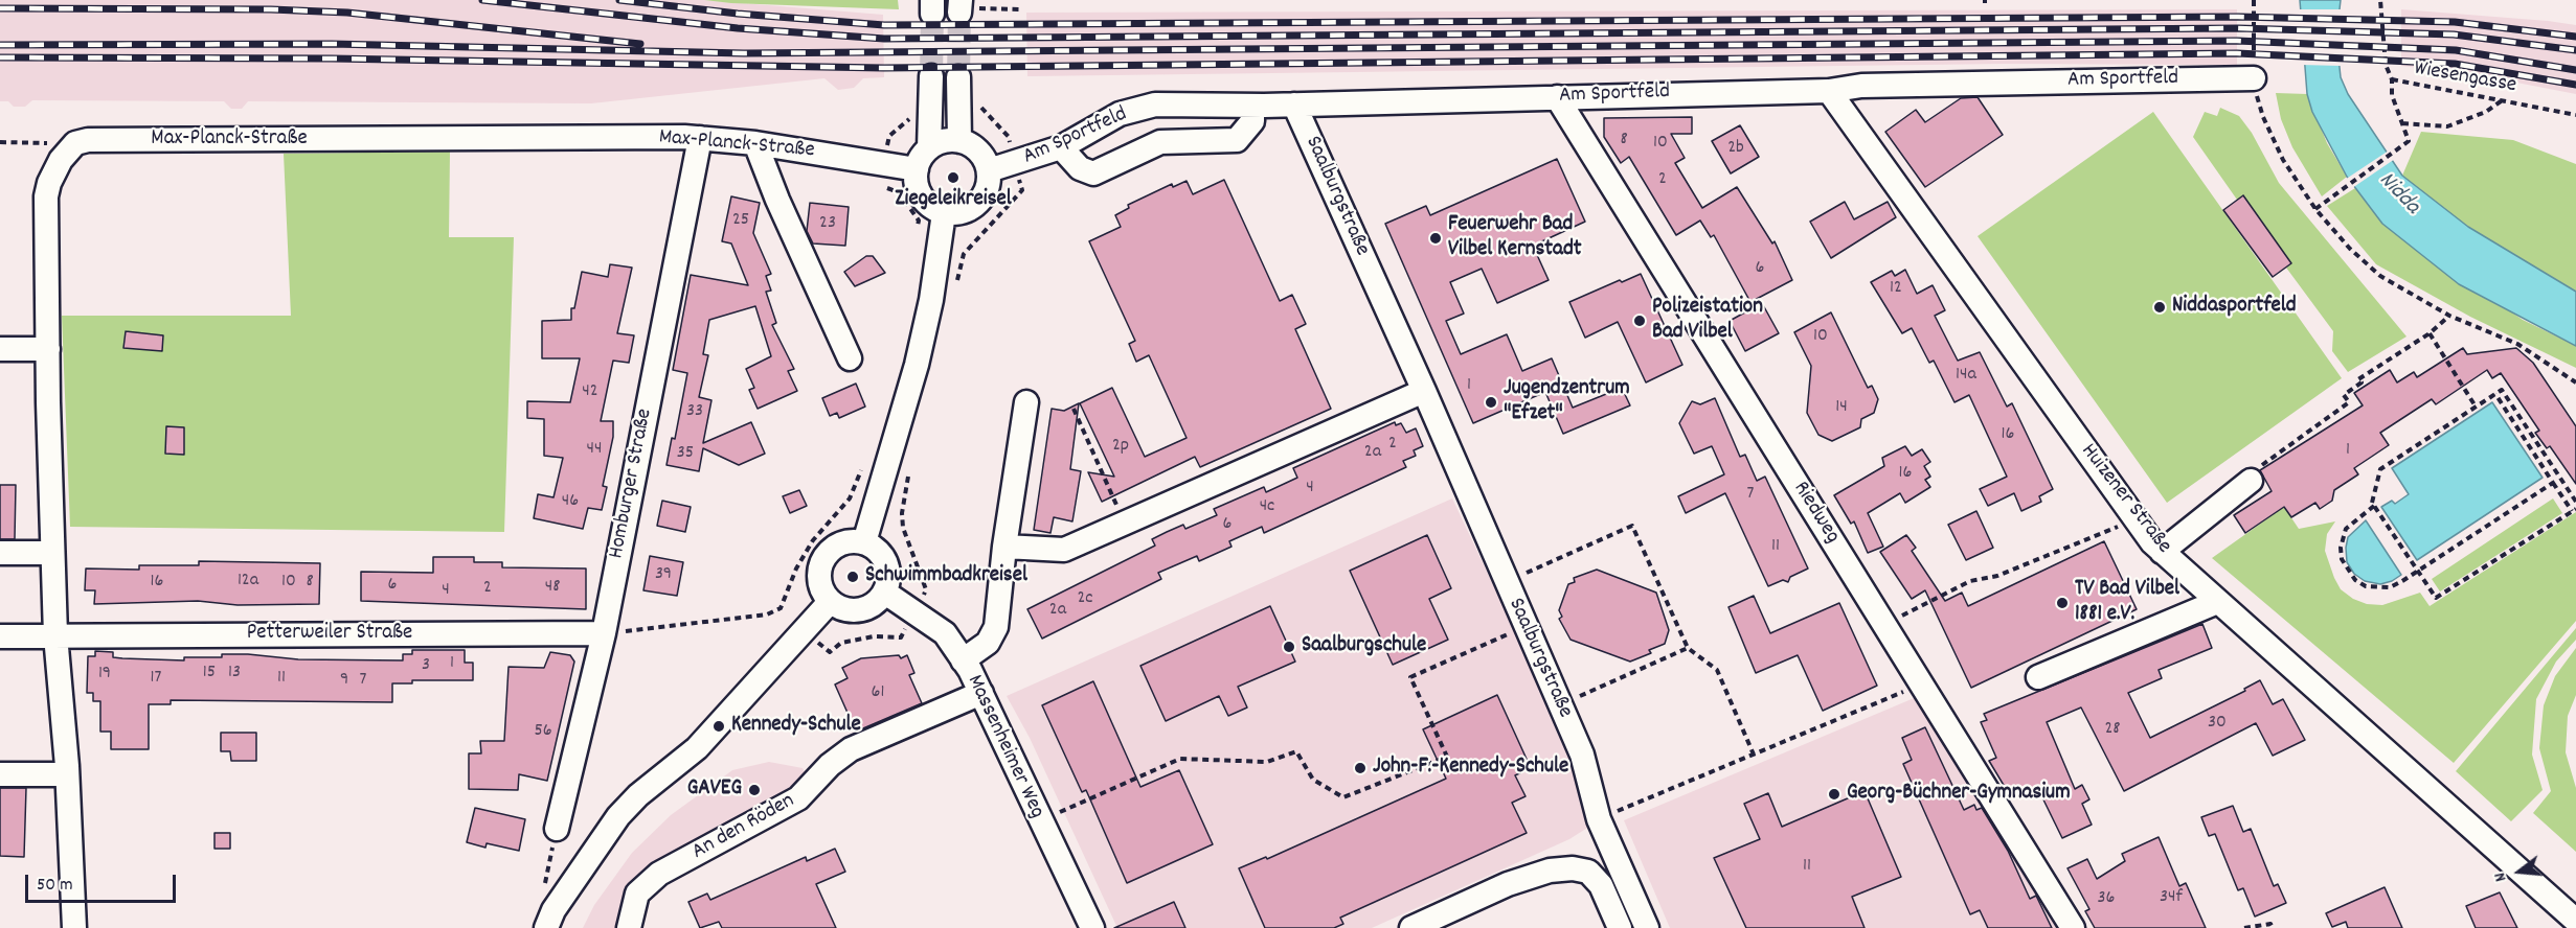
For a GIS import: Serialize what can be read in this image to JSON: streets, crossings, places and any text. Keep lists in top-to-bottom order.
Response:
{
  "streets": {
    "street": [
      "Am Sportfeld",
      "Max-Planck-Straße",
      "Saalburgstraße",
      "Homburger Straße",
      "Huizener Straße",
      "Riedweg",
      "Petterweiler Straße",
      "Massenheimer Weg",
      "An den Röden"
    ],
    "path": ["Wiesengasse"]
  },
  "crossings": [
    ["Am Sportfeld", "Max-Planck-Straße"],
    ["Am Sportfeld", "Saalburgstraße"],
    ["Am Sportfeld", "Huizener Straße"],
    ["Am Sportfeld", "Riedweg"],
    ["Max-Planck-Straße", "Homburger Straße"],
    ["Homburger Straße", "Petterweiler Straße"],
    ["Massenheimer Weg", "An den Röden"]
  ],
  "water": ["Nidda"],
  "places": [
    "Ziegeleikreisel",
    "Feuerwehr Bad Vilbel Kernstadt",
    "Niddasportfeld",
    "Polizeistation Bad Vilbel",
    "Jugendzentrum \"Efzet\"",
    "Schwimmbadkreisel",
    "TV Bad Vilbel 1881 e.V.",
    "Saalburgschule",
    "Kennedy-Schule",
    "John-F.-Kennedy-Schule",
    "GAVEG",
    "Georg-Büchner-Gymnasium"
  ],
  "house_numbers": [
    "8",
    "10",
    "2b",
    "2",
    "25",
    "23",
    "6",
    "12",
    "10",
    "14a",
    "1",
    "42",
    "14",
    "33",
    "16",
    "2",
    "2p",
    "44",
    "1",
    "2a",
    "35",
    "16",
    "4",
    "7",
    "46",
    "4c",
    "6",
    "11",
    "39",
    "12a",
    "16",
    "10",
    "8",
    "6",
    "48",
    "2",
    "4",
    "2c",
    "2a",
    "1",
    "3",
    "15",
    "13",
    "19",
    "17",
    "11",
    "9",
    "7",
    "61",
    "30",
    "28",
    "56",
    "11",
    "34f",
    "36"
  ],
  "scale_bar": "50 m",
  "north": "left"
}
